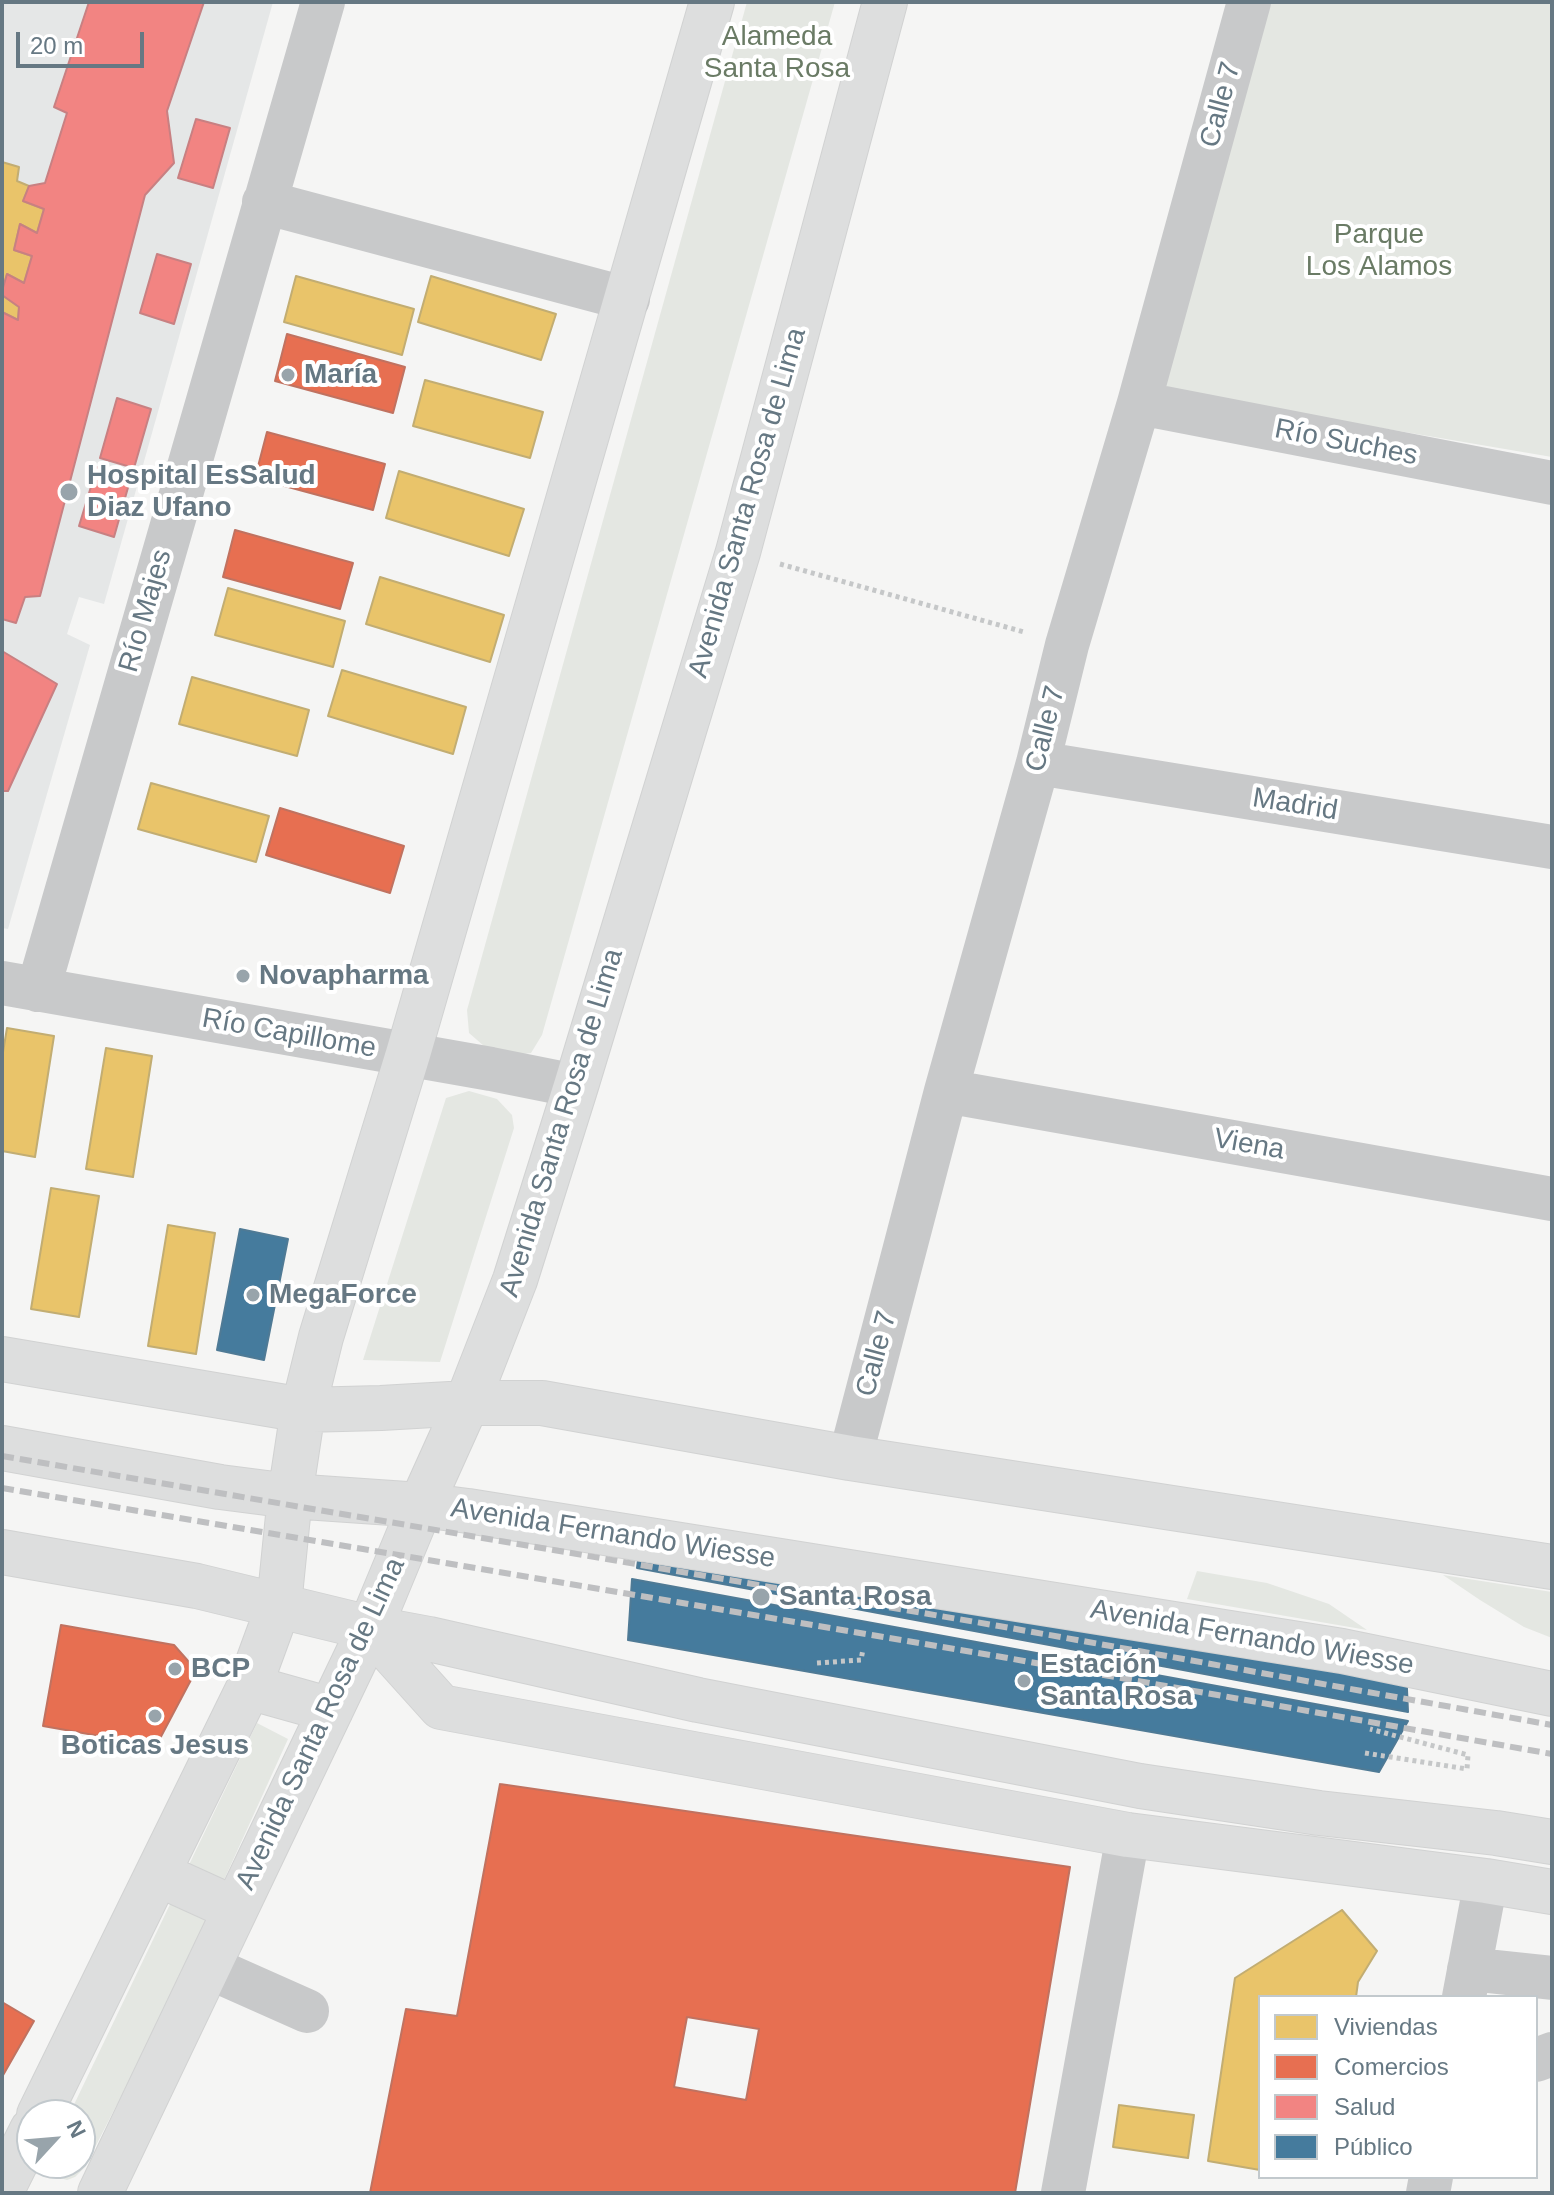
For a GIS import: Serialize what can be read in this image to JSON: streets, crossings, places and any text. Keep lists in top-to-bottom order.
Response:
{
  "streets": {
    "main road": ["Avenida Santa Rosa de Lima", "Avenida Fernando Wiesse"],
    "street": [
      "Calle 7",
      "Río Suches",
      "Río Majes",
      "Madrid",
      "Río Capillome",
      "Viena"
    ]
  },
  "crossings": [
    ["Calle 7", "Río Suches"],
    ["Calle 7", "Madrid"],
    ["Calle 7", "Viena"],
    ["Avenida Santa Rosa de Lima", "Río Capillome"],
    ["Avenida Santa Rosa de Lima", "Avenida Fernando Wiesse"],
    ["Río Majes", "Río Capillome"]
  ],
  "parks": ["Alameda Santa Rosa", "Parque Los Alamos"],
  "places": [
    "María",
    "Hospital EsSalud Diaz Ufano",
    "Novapharma",
    "MegaForce",
    "Santa Rosa",
    "BCP",
    "Estación Santa Rosa",
    "Boticas Jesus"
  ],
  "legend": [
    "Viviendas",
    "Comercios",
    "Salud",
    "Público"
  ],
  "scale_bar": "20 m",
  "north": "top right"
}
